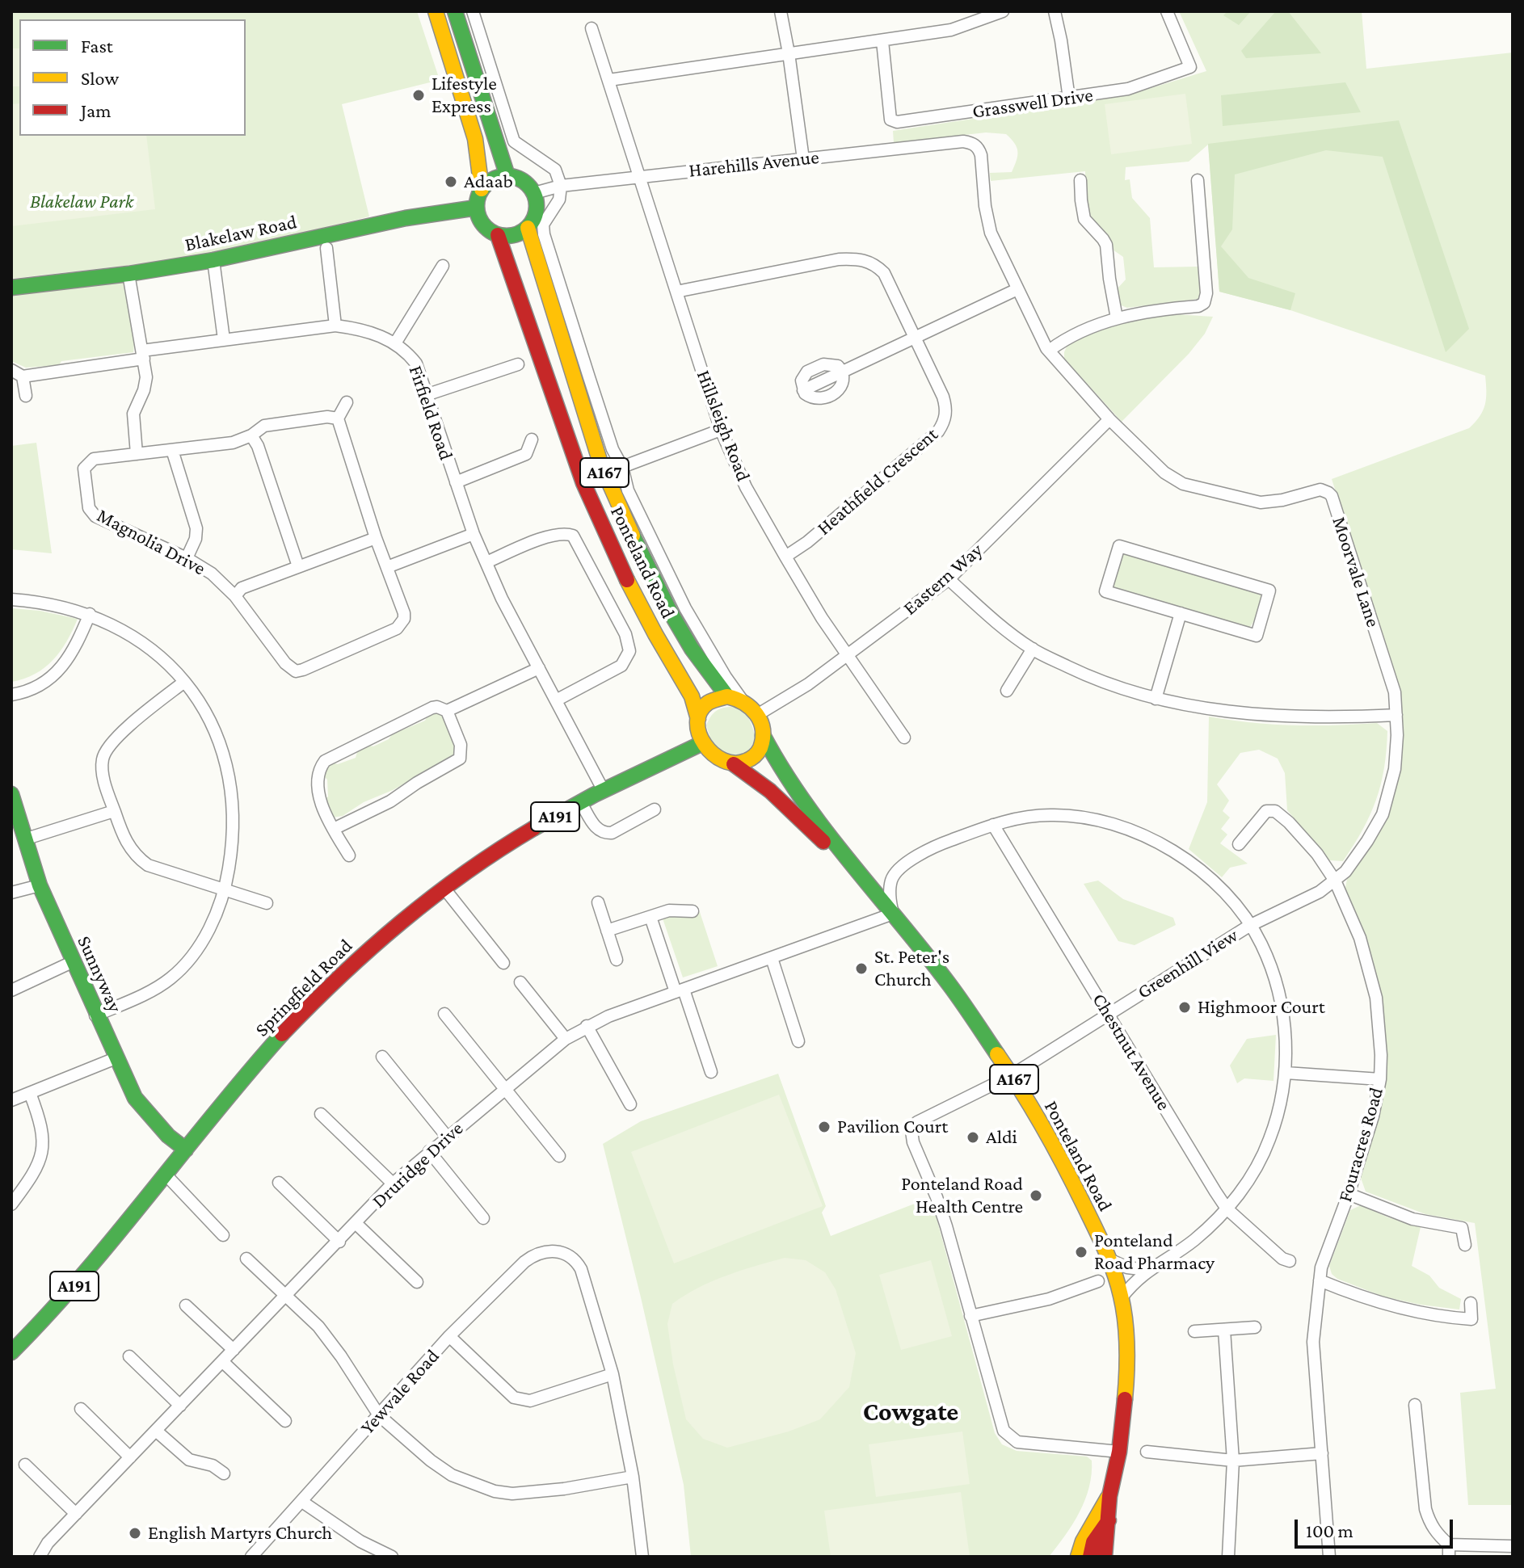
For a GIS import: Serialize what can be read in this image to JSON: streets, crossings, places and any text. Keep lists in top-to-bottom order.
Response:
{
  "streets": {
    "main road": [
      "Blakelaw Road",
      "A167",
      "Ponteland Road",
      "A191",
      "Sunnyway",
      "Springfield Road"
    ],
    "street": [
      "Grasswell Drive",
      "Harehills Avenue",
      "Firfield Road",
      "Hillsleigh Road",
      "Heathfield Crescent",
      "Magnolia Drive",
      "Moorvale Lane",
      "Eastern Way",
      "Greenhill View",
      "Chestnut Avenue",
      "Fouracres Road",
      "Druridge Drive",
      "Yewvale Road"
    ]
  },
  "crossings": [
    ["Harehills Avenue", "Blakelaw Road"],
    ["Harehills Avenue", "Hillsleigh Road"],
    ["Harehills Avenue", "Ponteland Road"],
    ["Harehills Avenue", "Moorvale Lane"],
    ["Blakelaw Road", "Ponteland Road"],
    ["Firfield Road", "Springfield Road"],
    ["Hillsleigh Road", "Heathfield Crescent"],
    ["Hillsleigh Road", "Eastern Way"],
    ["A167", "Ponteland Road"],
    ["A167", "Eastern Way"],
    ["A167", "Springfield Road"],
    ["Ponteland Road", "Eastern Way"],
    ["Ponteland Road", "Greenhill View"],
    ["Ponteland Road", "Springfield Road"],
    ["Ponteland Road", "Druridge Drive"],
    ["Moorvale Lane", "Eastern Way"],
    ["Moorvale Lane", "Greenhill View"],
    ["Moorvale Lane", "Fouracres Road"],
    ["Eastern Way", "Springfield Road"],
    ["Greenhill View", "Chestnut Avenue"],
    ["Greenhill View", "Fouracres Road"],
    ["Sunnyway", "Springfield Road"]
  ],
  "districts": ["Cowgate"],
  "parks": ["Blakelaw Park"],
  "places": [
    "Lifestyle Express",
    "Adaab",
    "St. Peter's Church",
    "Highmoor Court",
    "Pavilion Court",
    "Aldi",
    "Ponteland Road Health Centre",
    "Ponteland Road Pharmacy",
    "English Martyrs Church"
  ],
  "legend": ["Fast", "Slow", "Jam"],
  "scale_bar": "100 m"
}
